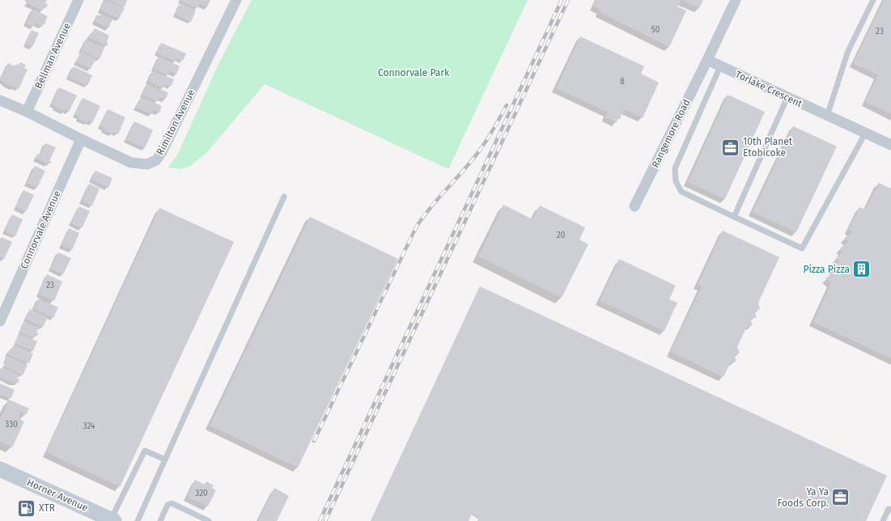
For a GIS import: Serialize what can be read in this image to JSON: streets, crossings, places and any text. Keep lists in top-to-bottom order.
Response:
{
  "streets": {
    "main road": ["Horner Avenue"],
    "street": [
      "Bellman Avenue",
      "Torlake Crescent",
      "Rimilton Avenue",
      "Rangemore Road",
      "Connorvale Avenue"
    ]
  },
  "crossings": [
    ["Bellman Avenue", "Rimilton Avenue"],
    ["Torlake Crescent", "Rangemore Road"],
    ["Rimilton Avenue", "Connorvale Avenue"]
  ],
  "parks": ["Connorvale Park"],
  "places": {
    "office": ["10th Planet Etobicoke", "Ya Ya Foods Corp."],
    "building": ["Pizza Pizza"],
    "fuel station": ["XTR"]
  },
  "house_numbers": [
    "50",
    "23",
    "8",
    "20",
    "23",
    "330",
    "324",
    "320"
  ]
}
